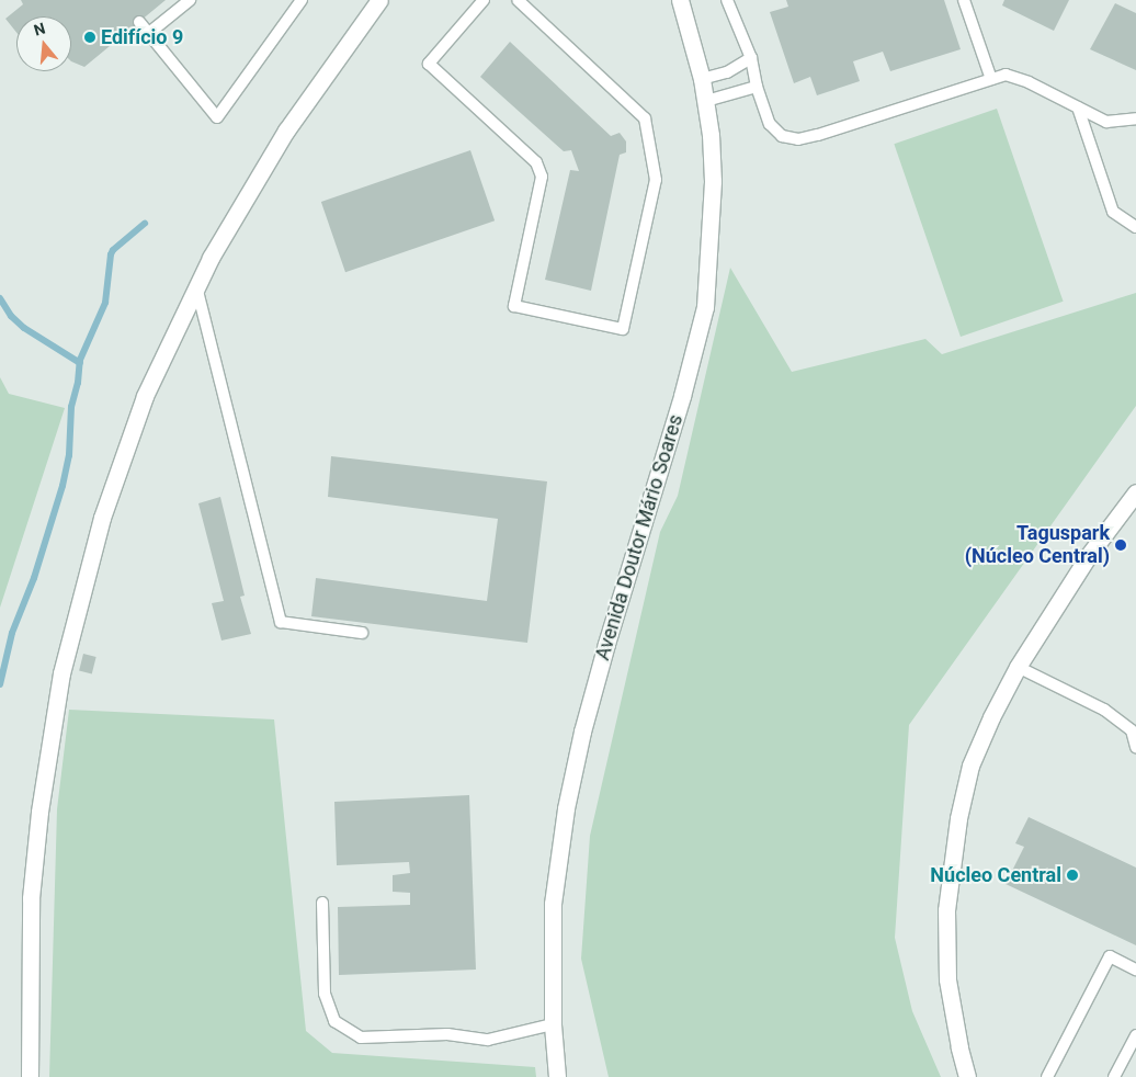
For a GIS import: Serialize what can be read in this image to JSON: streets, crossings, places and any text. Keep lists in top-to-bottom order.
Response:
{
  "streets": {
    "street": ["Avenida Doutor Mário Soares"]
  },
  "places": ["Edifício 9", "Taguspark (Núcleo Central)", "Núcleo Central"],
  "north": "top"
}
